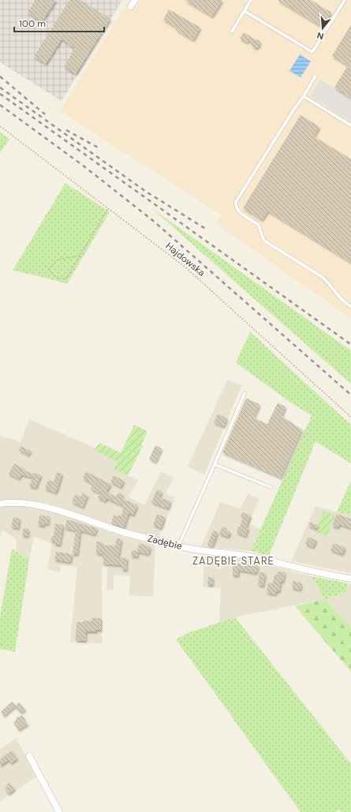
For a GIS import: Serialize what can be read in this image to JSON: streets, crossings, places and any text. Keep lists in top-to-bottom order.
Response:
{
  "streets": {
    "street": ["Zadębie"],
    "path": ["Hajdowska"]
  },
  "districts": ["ZADĘBIE STARE"],
  "scale_bar": "100 m",
  "north": "bottom"
}
